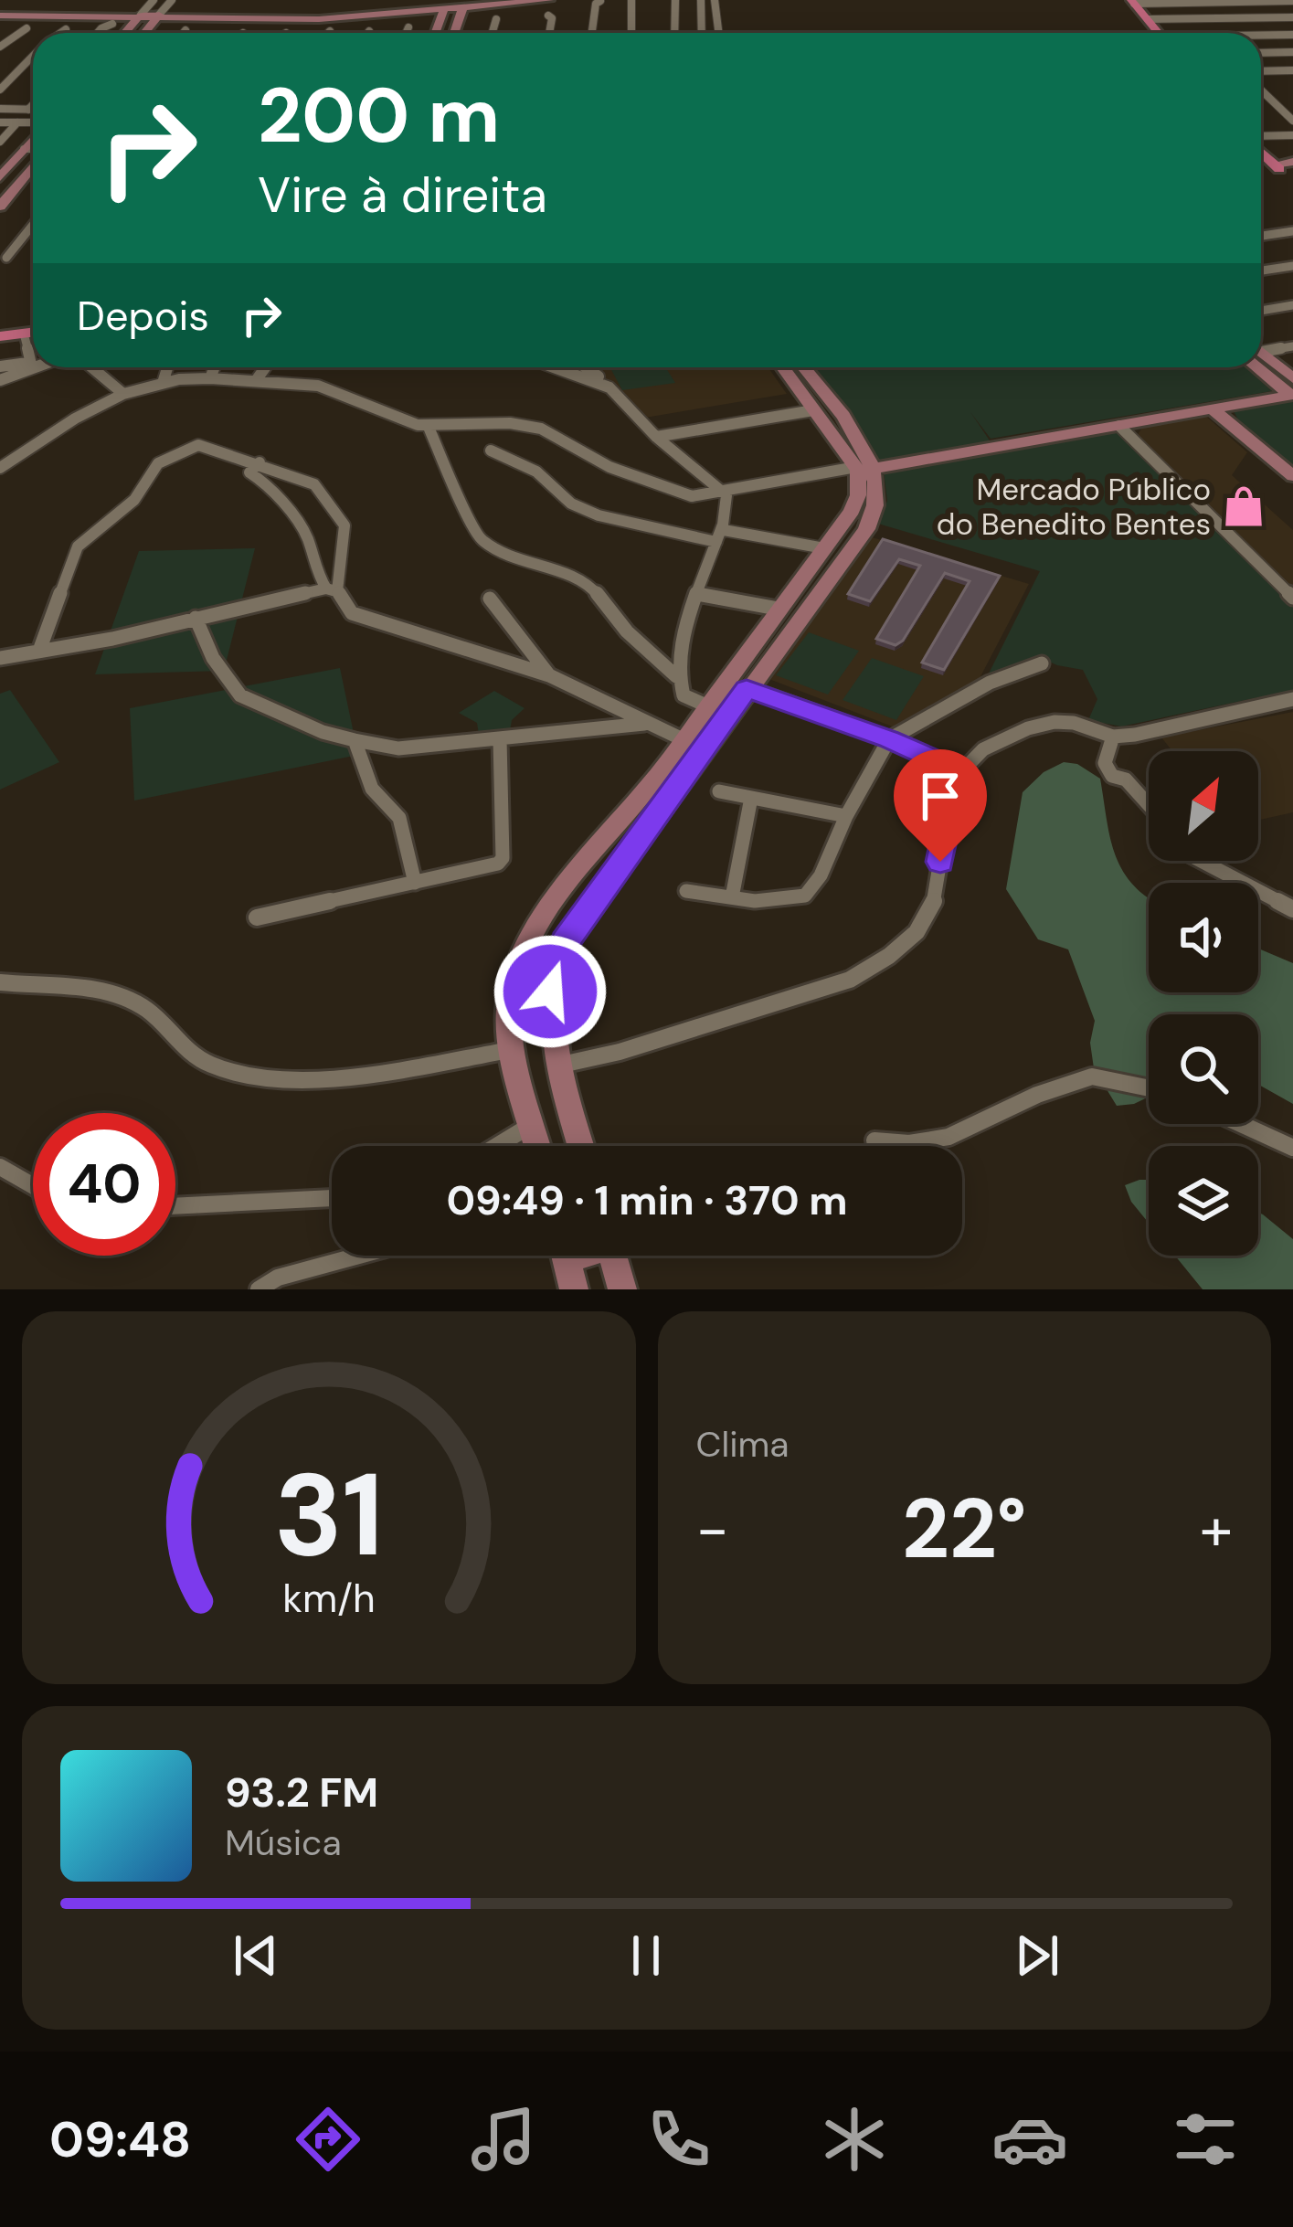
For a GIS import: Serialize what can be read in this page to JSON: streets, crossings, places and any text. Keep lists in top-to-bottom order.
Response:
{
  "places": {
    "shop": ["Mercado Público do Benedito Bentes"]
  },
  "north": "top right",
  "page": {
    "turn": ["200 m", "Vire à direita"],
    "then": "Depois",
    "limit": "40",
    "trip": "09:49 · 1 min · 370 m",
    "tile": "Clima",
    "heat": ["−", "22°", "+"],
    "song": ["93.2 FM", "Música"],
    "tabs": "09:48",
    "gauge": ["31", "km/h"]
  }
}
